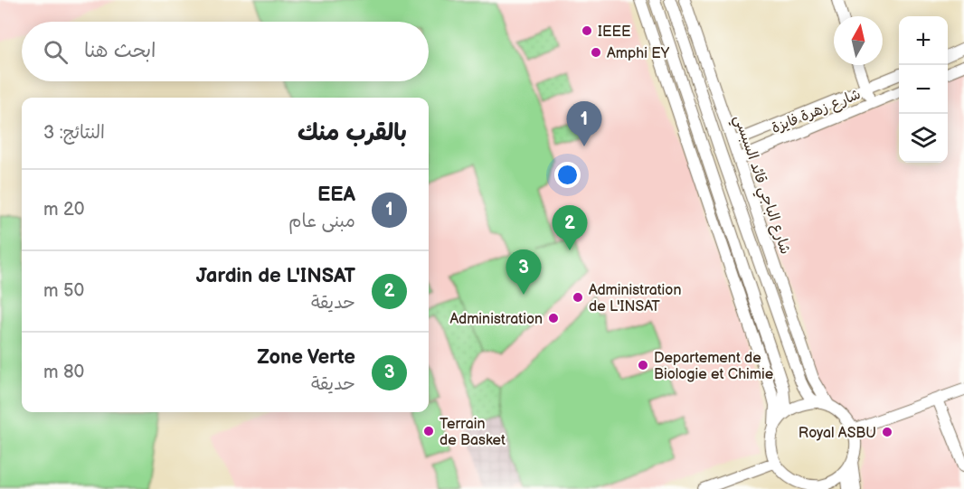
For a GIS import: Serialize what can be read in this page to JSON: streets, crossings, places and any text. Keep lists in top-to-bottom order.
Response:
{
  "streets": {
    "street": ["شارع زهرة فايزة", "شارع الباجي قائد السبسي"]
  },
  "crossings": [
    ["شارع زهرة فايزة", "شارع الباجي قائد السبسي"]
  ],
  "places": [
    "IEEE",
    "Amphi EY",
    "Administration de L'INSAT",
    "Administration",
    "Departement de Biologie et Chimie",
    "Terrain de Basket",
    "Royal ASBU"
  ],
  "north": "top",
  "page": {
    "map_buttons": ["+", "−"],
    "search": "ابحث هنا",
    "heading": ["بالقرب منك", "النتائج: 3"],
    "pins": ["1", "2", "3"],
    "list": [
      {
        "mark": "1",
        "name": "EEA",
        "note": "مبنى عام",
        "value": "20 m"
      },
      {
        "mark": "2",
        "name": "Jardin de L'INSAT",
        "note": "حديقة",
        "value": "50 m"
      },
      {
        "mark": "3",
        "name": "Zone Verte",
        "note": "حديقة",
        "value": "80 m"
      }
    ]
  }
}
